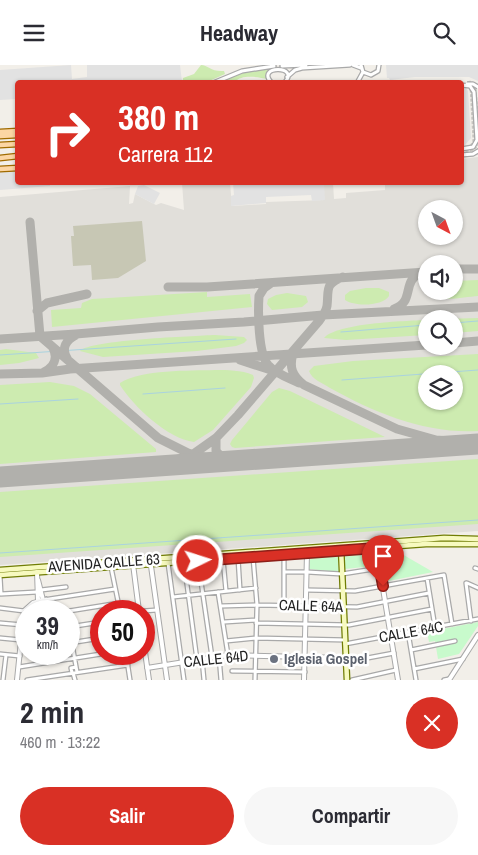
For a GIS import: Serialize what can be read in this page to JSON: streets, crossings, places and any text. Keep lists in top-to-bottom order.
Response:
{
  "streets": {
    "main road": ["AVENIDA CALLE 63"],
    "street": ["CALLE 64A", "CALLE 64C", "CALLE 64D"]
  },
  "places": ["Iglesia Gospel"],
  "north": "bottom right",
  "page": {
    "header": "Headway",
    "turn": ["380 m", "Carrera 112"],
    "speed": "39 km/h",
    "limit": "50",
    "heading": ["2 min", "460 m · 13:22"],
    "buttons": ["Salir", "Compartir"]
  }
}
